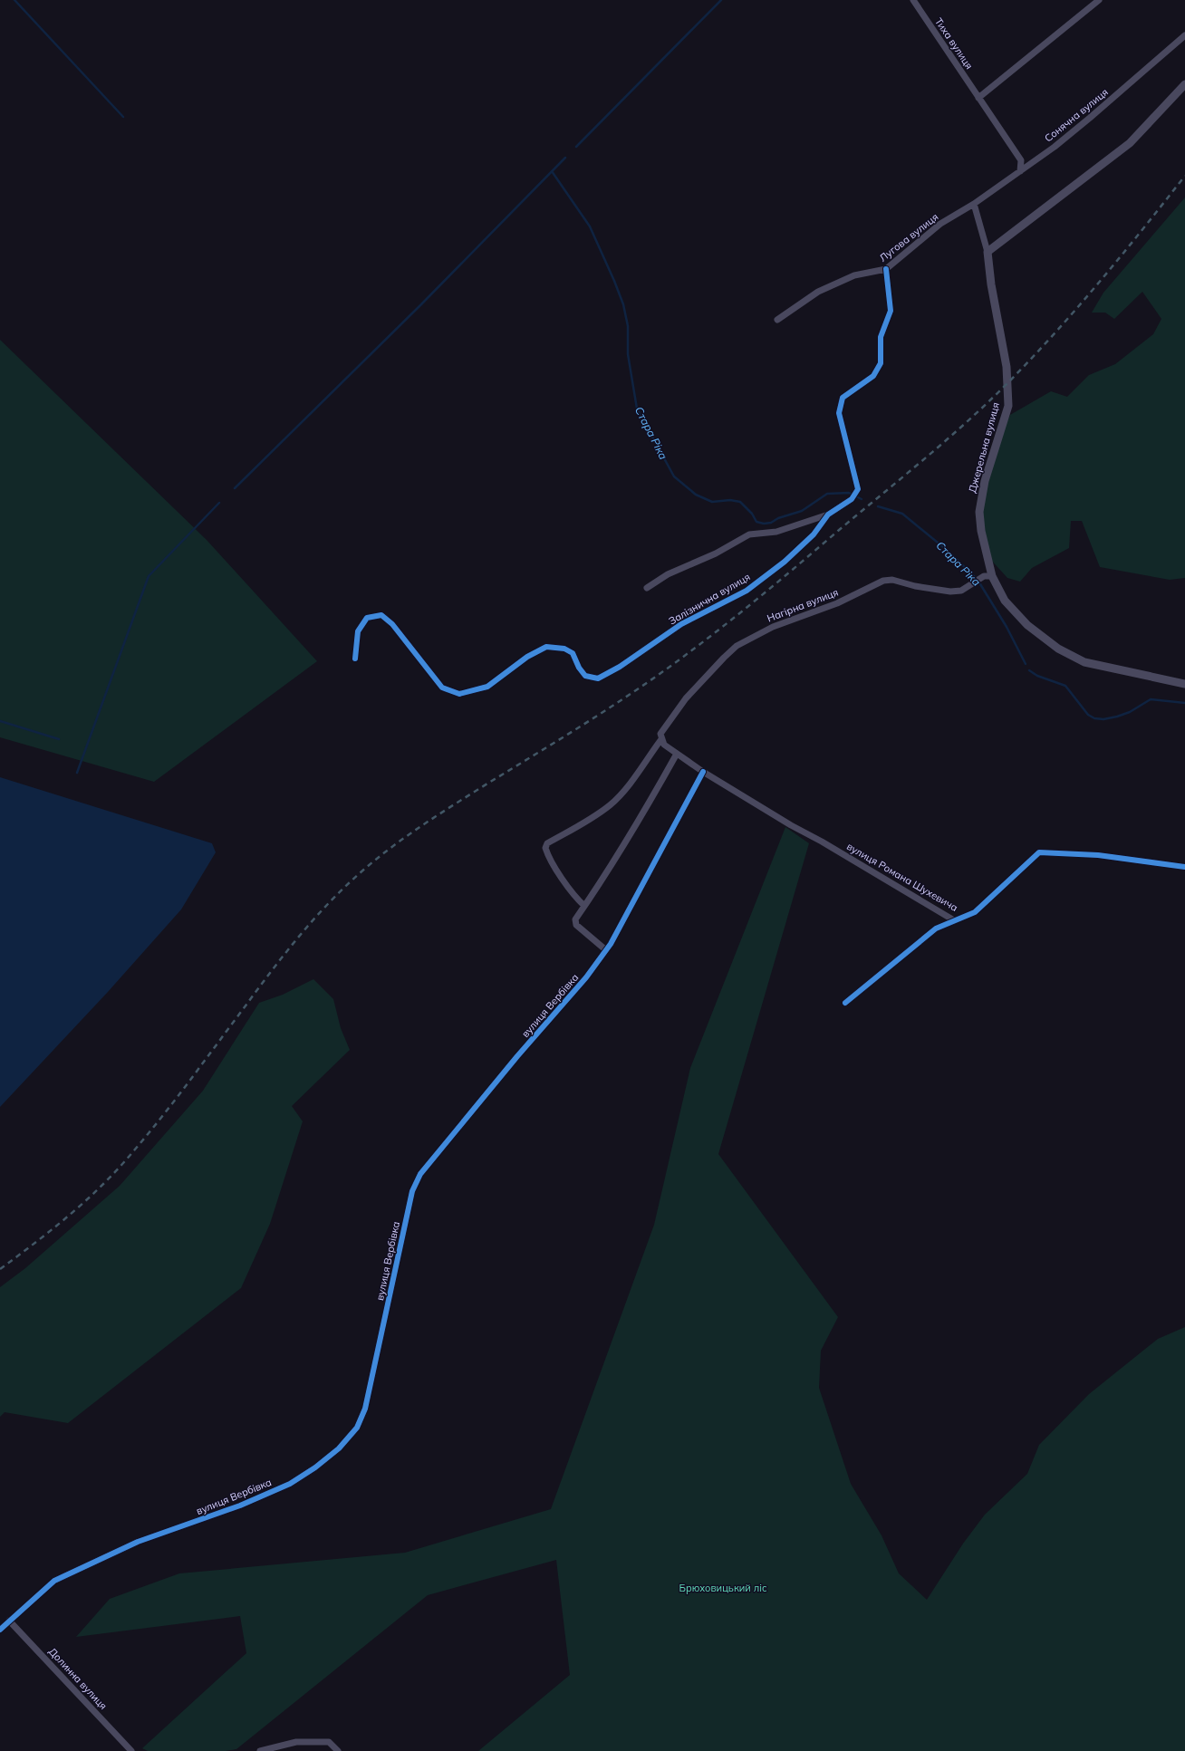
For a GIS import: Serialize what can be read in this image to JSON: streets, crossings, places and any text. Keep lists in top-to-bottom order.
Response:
{
  "streets": {
    "street": [
      "Тиха вулиця",
      "Сонячна вулиця",
      "Лугова вулиця",
      "Джерельна вулиця",
      "Залізнична вулиця",
      "Нагірна вулиця",
      "вулиця Романа Шухевича",
      "вулиця Вербівка",
      "Долинна вулиця"
    ]
  },
  "crossings": [
    ["Тиха вулиця", "Сонячна вулиця"],
    ["Сонячна вулиця", "Лугова вулиця"],
    ["Сонячна вулиця", "Джерельна вулиця"],
    ["Лугова вулиця", "Джерельна вулиця"],
    ["Лугова вулиця", "Залізнична вулиця"],
    ["Джерельна вулиця", "Нагірна вулиця"],
    ["Нагірна вулиця", "вулиця Романа Шухевича"],
    ["вулиця Романа Шухевича", "вулиця Вербівка"],
    ["вулиця Вербівка", "Долинна вулиця"]
  ],
  "water": ["Стара Ріка"],
  "parks": ["Брюховицький ліс"]
}
